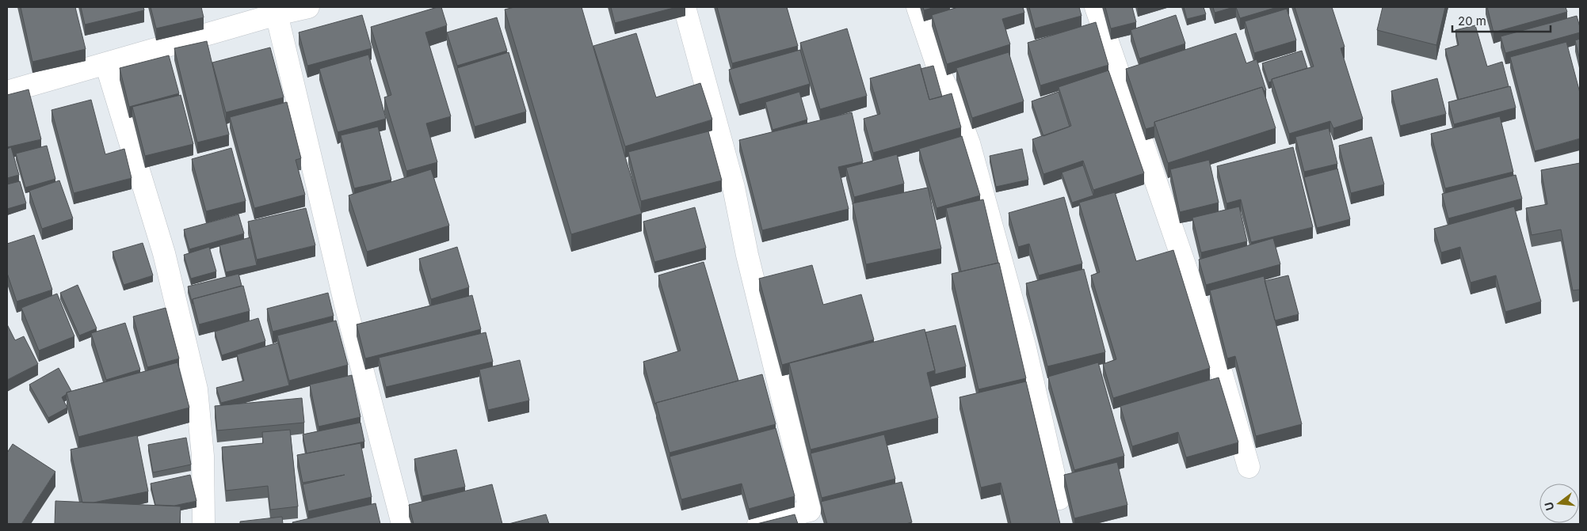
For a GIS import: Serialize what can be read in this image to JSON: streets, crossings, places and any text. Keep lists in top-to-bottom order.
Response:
{
  "scale_bar": "20 m",
  "north": "left"
}
